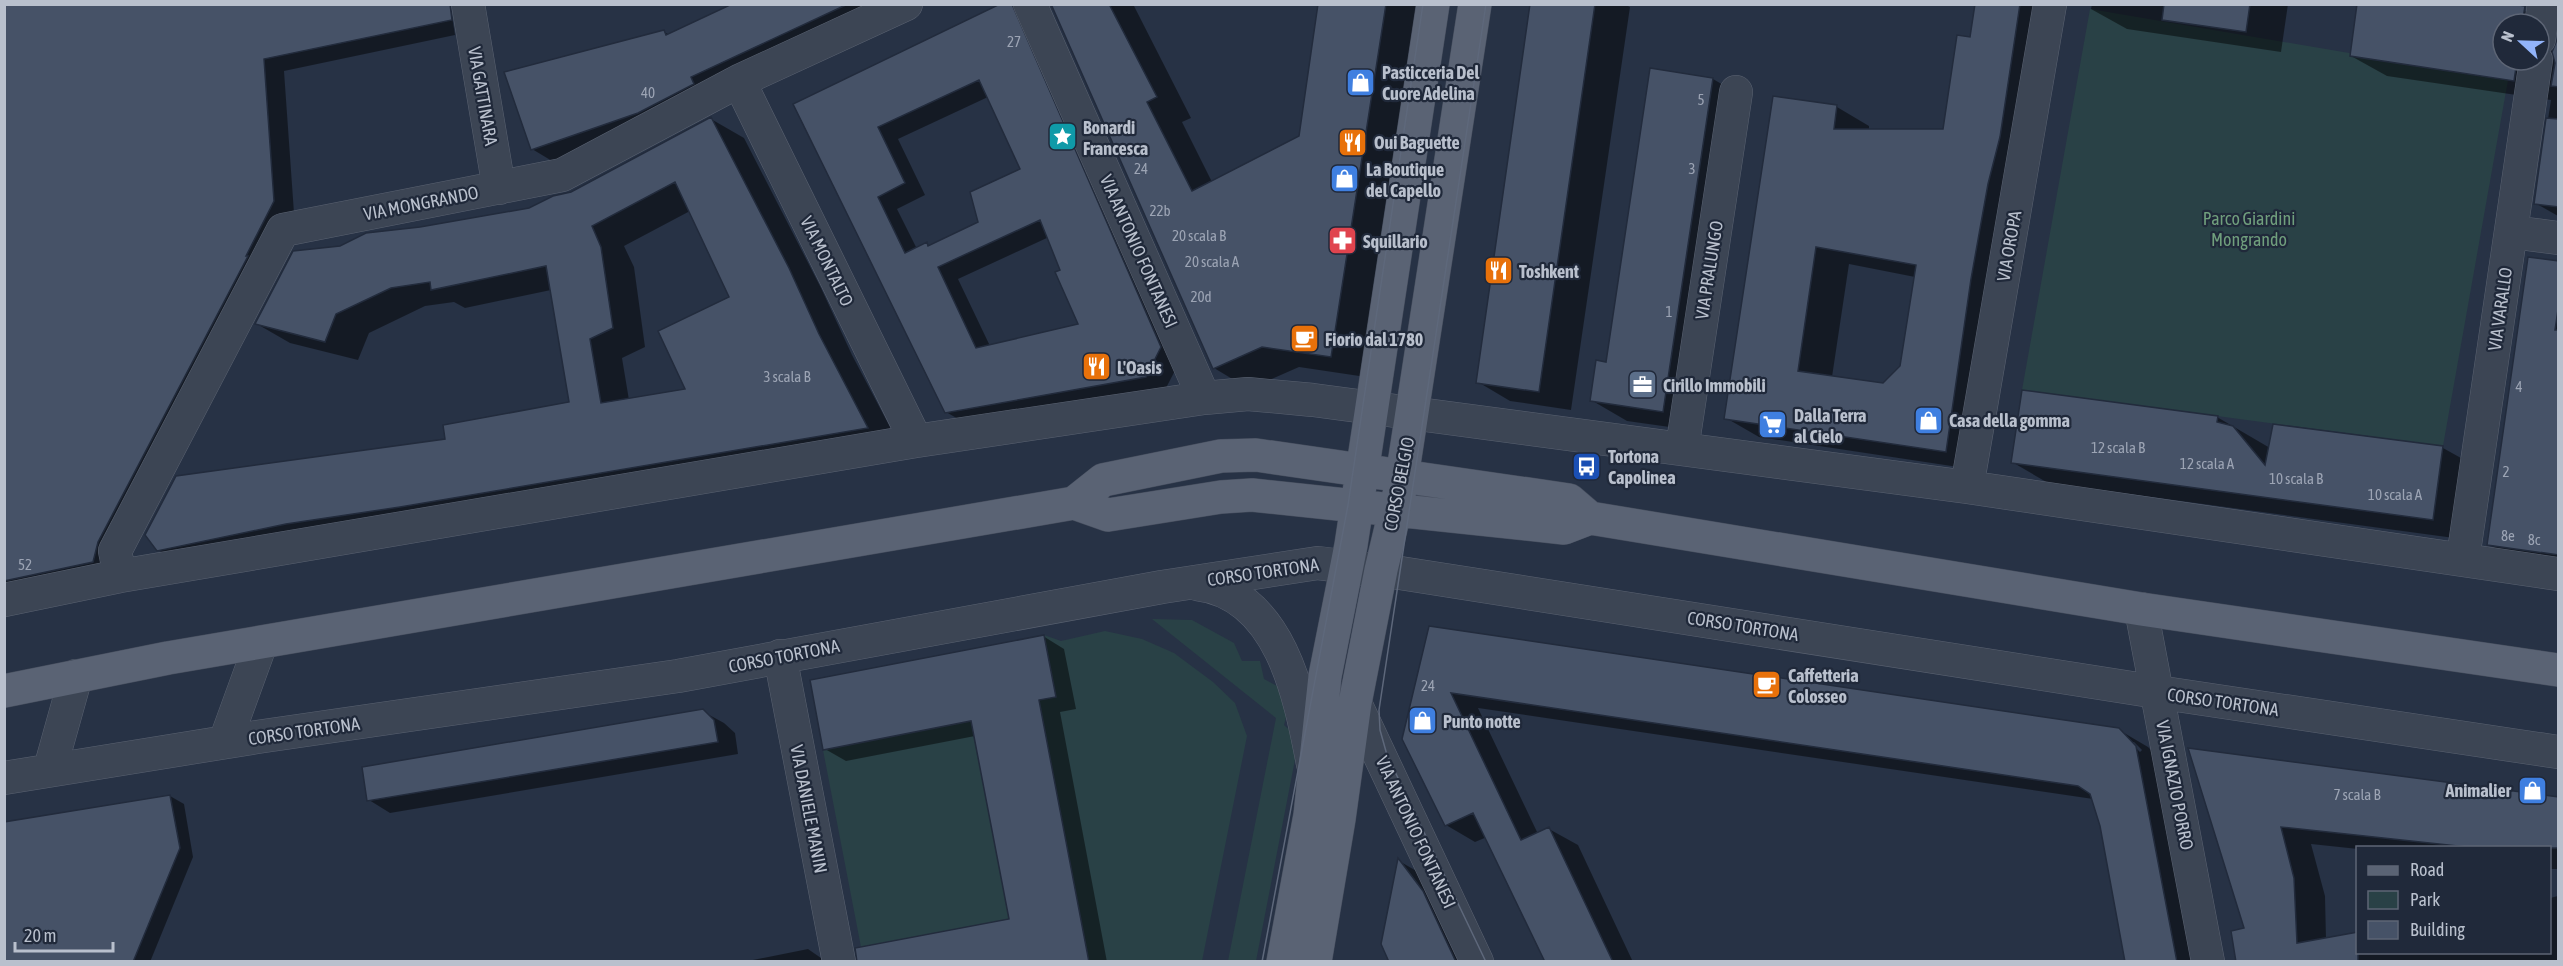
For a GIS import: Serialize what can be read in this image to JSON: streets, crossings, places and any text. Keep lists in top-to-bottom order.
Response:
{
  "streets": {
    "main road": ["CORSO BELGIO"],
    "street": [
      "VIA GATTINARA",
      "VIA MONGRANDO",
      "VIA OROPA",
      "VIA ANTONIO FONTANESI",
      "VIA MONTALTO",
      "VIA PRALUNGO",
      "VIA VARALLO",
      "CORSO TORTONA",
      "VIA IGNAZIO PORRO",
      "VIA DANIELE MANIN"
    ]
  },
  "crossings": [
    ["VIA GATTINARA", "VIA MONGRANDO"],
    ["VIA MONGRANDO", "VIA MONTALTO"],
    ["VIA ANTONIO FONTANESI", "CORSO BELGIO"],
    ["CORSO BELGIO", "CORSO TORTONA"],
    ["CORSO TORTONA", "VIA IGNAZIO PORRO"],
    ["CORSO TORTONA", "VIA DANIELE MANIN"]
  ],
  "parks": ["Parco Giardini Mongrando"],
  "places": {
    "shop": [
      "Pasticceria Del Cuore Adelina",
      "La Boutique del Capello",
      "Casa della gomma",
      "Punto notte",
      "Animalier"
    ],
    "place": ["Bonardi Francesca"],
    "restaurant": ["Oui Baguette", "Toshkent", "L'Oasis"],
    "pharmacy": ["Squillario"],
    "cafe": ["Fiorio dal 1780", "Caffetteria Colosseo"],
    "office": ["Cirillo Immobili"],
    "supermarket": ["Dalla Terra al Cielo"],
    "bus stop": ["Tortona Capolinea"]
  },
  "house_numbers": [
    "27",
    "40",
    "5",
    "24",
    "3",
    "22b",
    "20 scala B",
    "20 scala A",
    "20d",
    "1",
    "3 scala B",
    "4",
    "12 scala B",
    "12 scala A",
    "2",
    "10 scala B",
    "10 scala A",
    "8e",
    "8c",
    "52",
    "24",
    "7 scala B"
  ],
  "legend": ["Road", "Park", "Building"],
  "scale_bar": "20 m",
  "north": "left"
}
